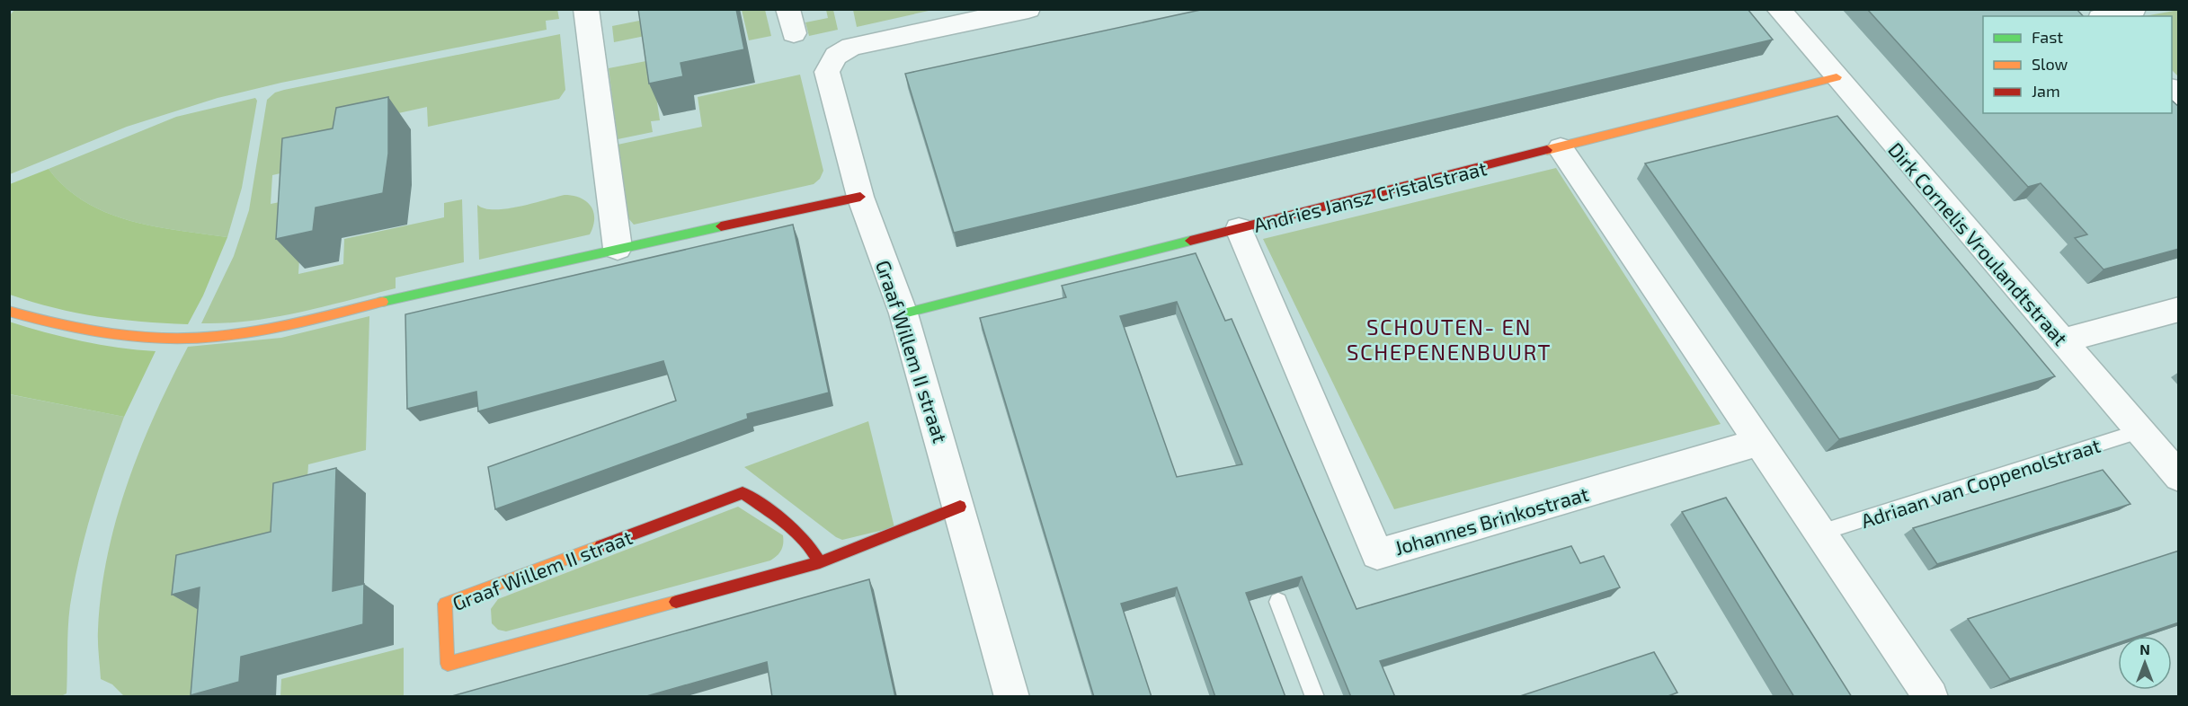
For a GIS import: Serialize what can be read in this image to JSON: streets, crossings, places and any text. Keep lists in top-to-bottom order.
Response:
{
  "streets": {
    "street": [
      "Andries Jansz Cristalstraat",
      "Dirk Cornelis Vroulandtstraat",
      "Graaf Willem II straat",
      "Johannes Brinkostraat"
    ],
    "lane": ["Adriaan van Coppenolstraat"]
  },
  "crossings": [
    ["Andries Jansz Cristalstraat", "Dirk Cornelis Vroulandtstraat"],
    ["Andries Jansz Cristalstraat", "Graaf Willem II straat"],
    ["Andries Jansz Cristalstraat", "Johannes Brinkostraat"],
    ["Dirk Cornelis Vroulandtstraat", "Adriaan van Coppenolstraat"]
  ],
  "districts": ["SCHOUTEN- EN SCHEPENENBUURT"],
  "legend": ["Fast", "Slow", "Jam"],
  "north": "top"
}
